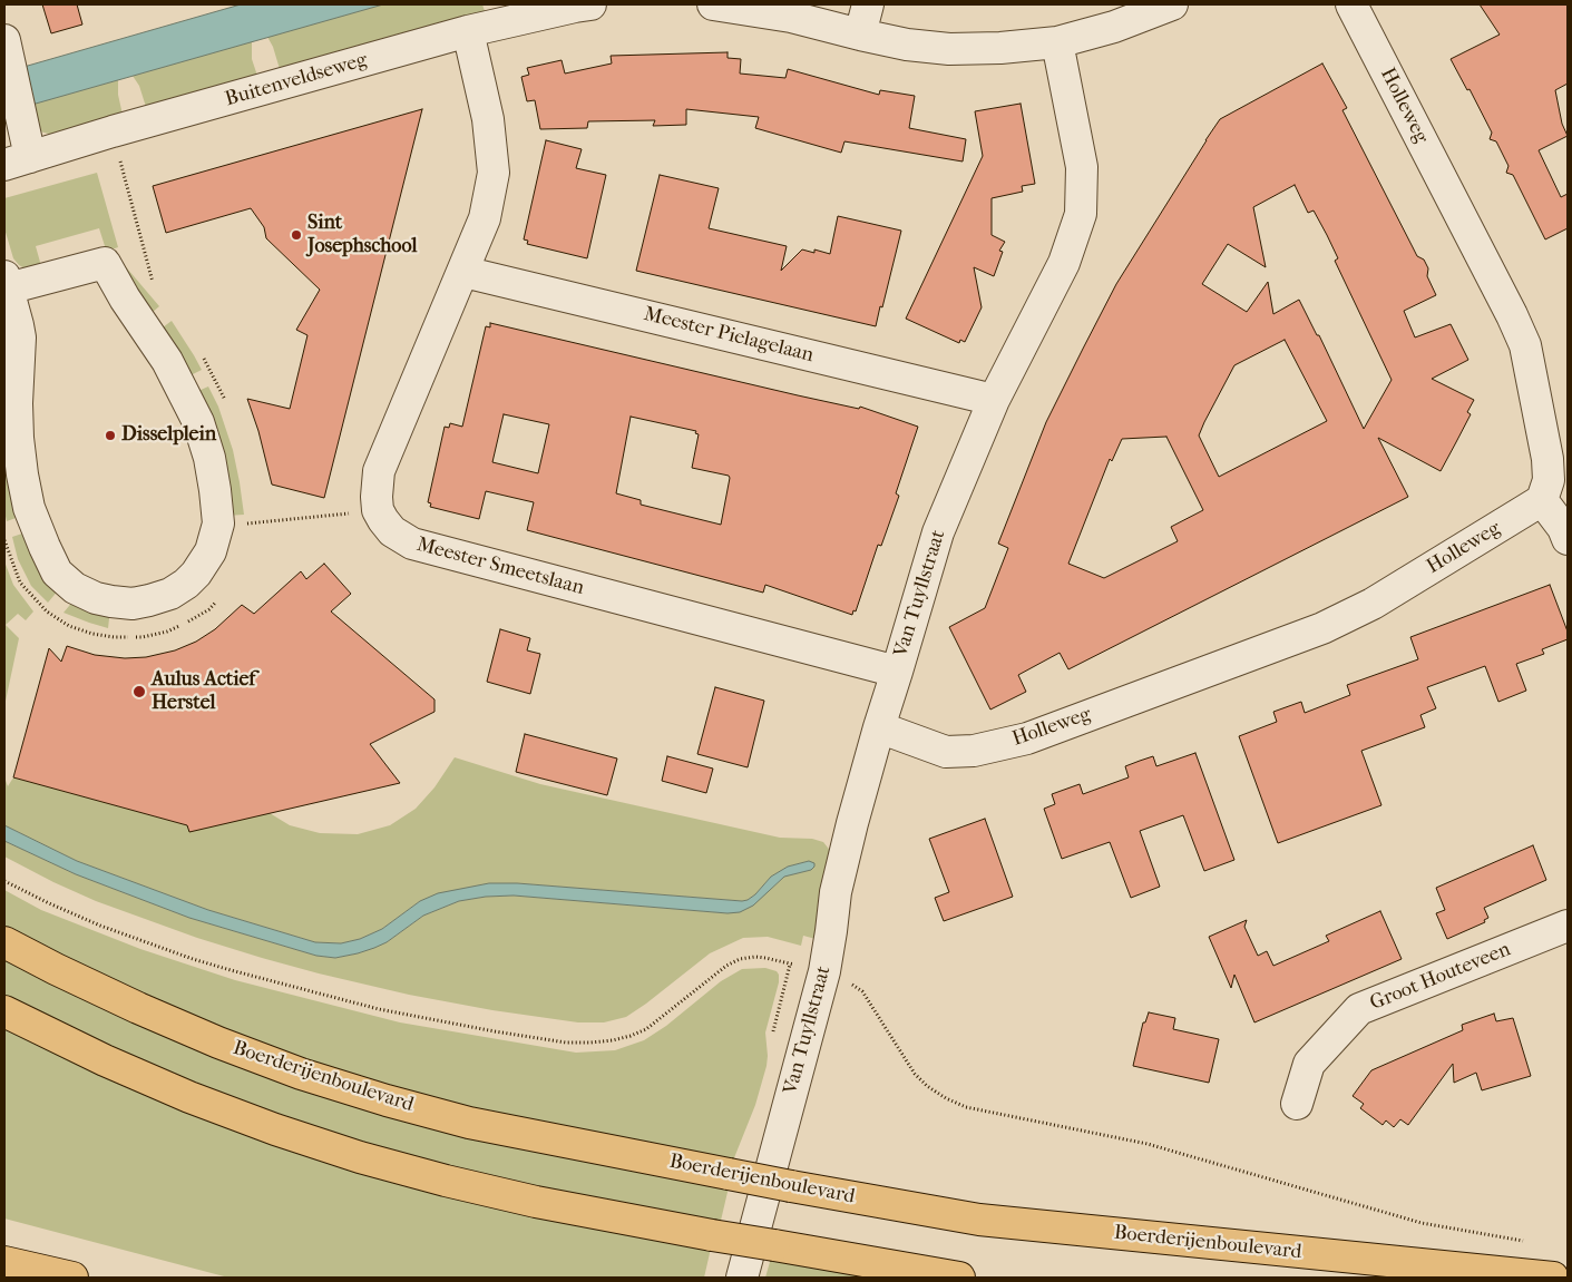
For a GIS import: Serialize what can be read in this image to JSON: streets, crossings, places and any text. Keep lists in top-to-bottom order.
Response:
{
  "streets": {
    "main road": ["Boerderijenboulevard"],
    "street": [
      "Buitenveldseweg",
      "Holleweg",
      "Meester Pielagelaan",
      "Meester Smeetslaan",
      "Van Tuyllstraat",
      "Groot Houteveen"
    ]
  },
  "crossings": [
    ["Holleweg", "Van Tuyllstraat"],
    ["Meester Pielagelaan", "Van Tuyllstraat"],
    ["Meester Smeetslaan", "Van Tuyllstraat"]
  ],
  "places": ["Sint Josephschool", "Disselplein", "Aulus Actief Herstel"]
}
